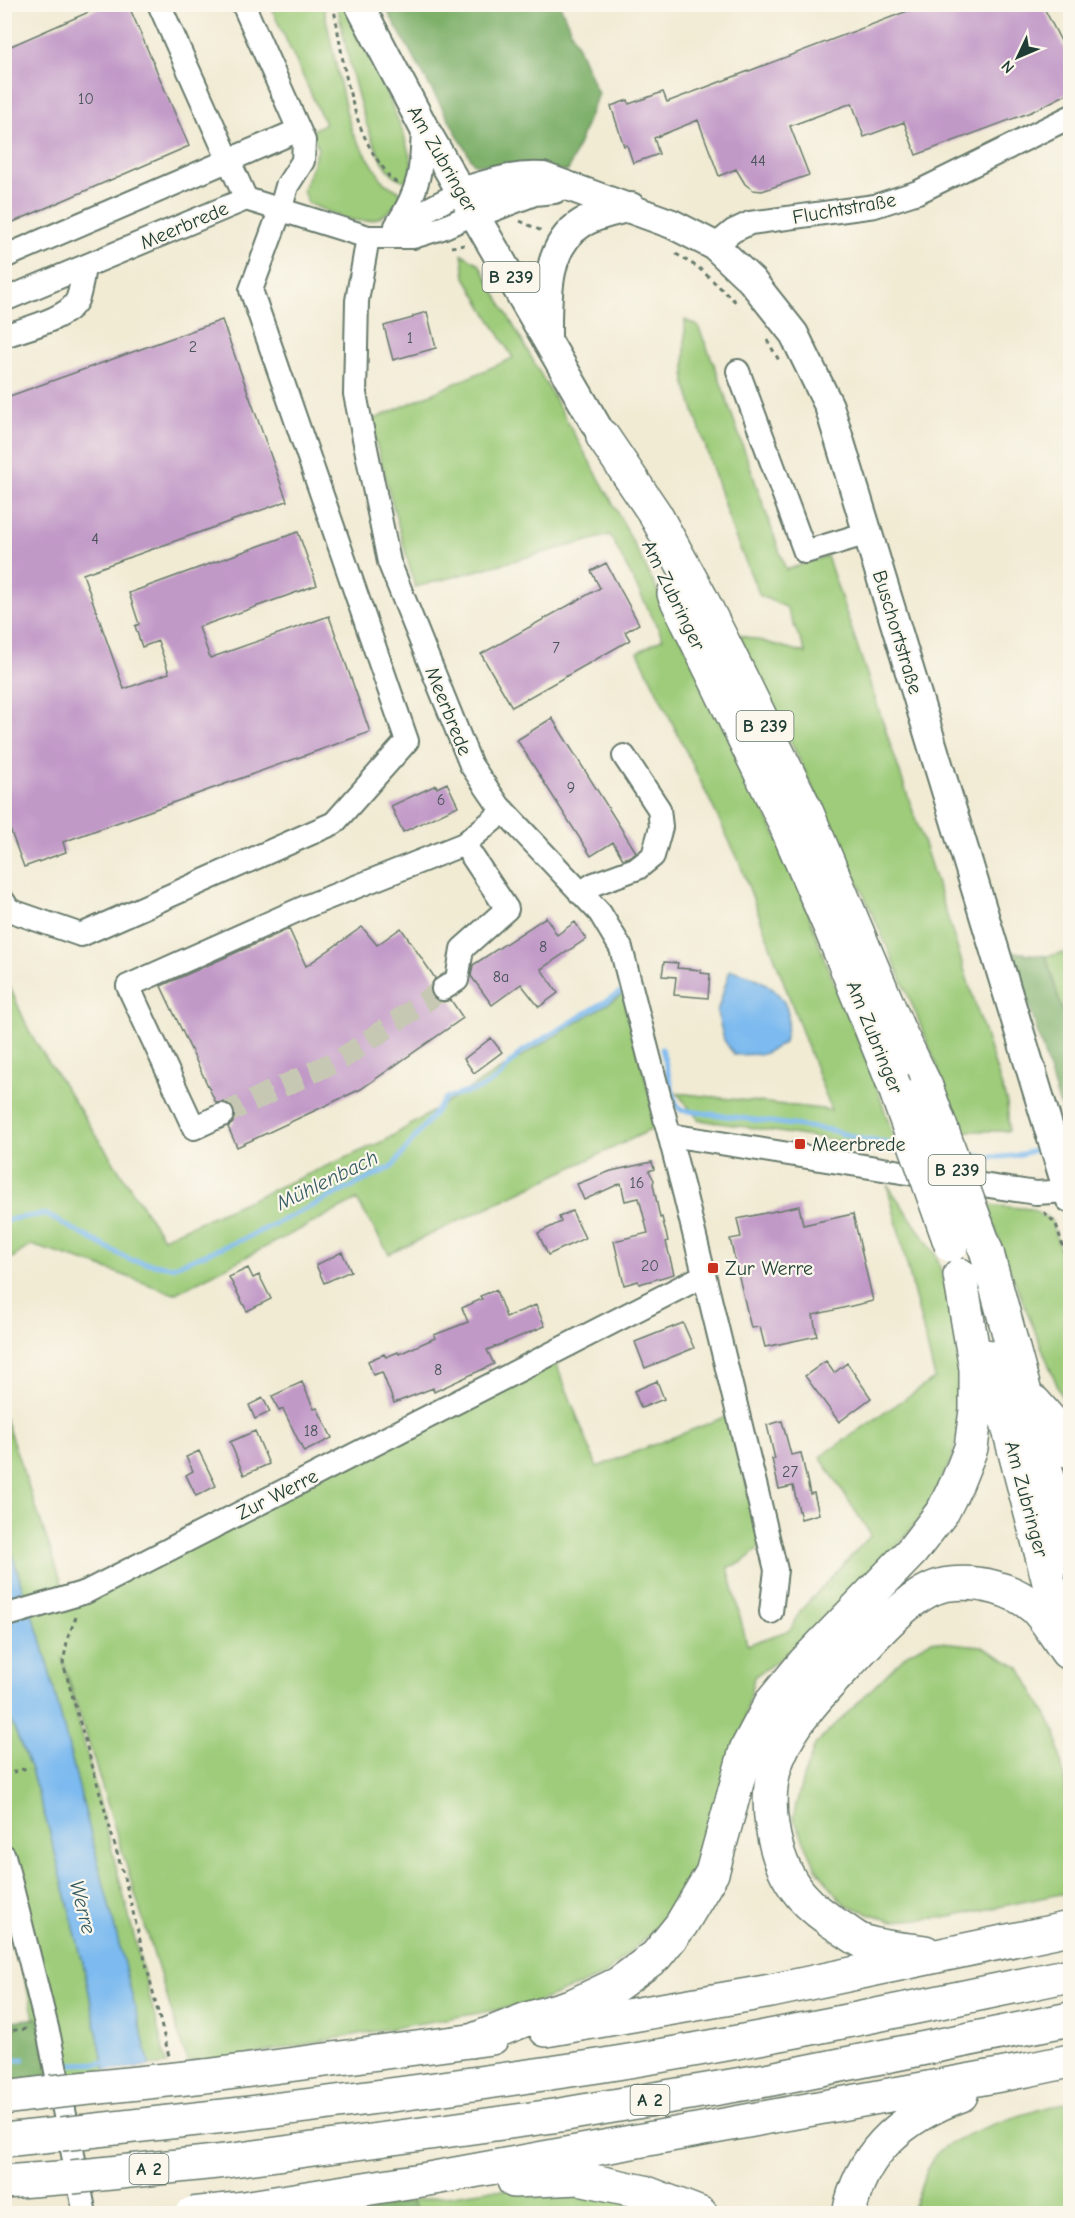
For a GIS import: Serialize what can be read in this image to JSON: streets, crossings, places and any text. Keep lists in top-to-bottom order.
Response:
{
  "streets": {
    "highway": ["Am Zubringer", "B 239", "A 2"],
    "main road": ["Buschortstraße"],
    "street": ["Fluchtstraße", "Meerbrede", "Zur Werre"]
  },
  "crossings": [
    ["Am Zubringer", "Meerbrede"],
    ["Am Zubringer", "Buschortstraße"],
    ["Fluchtstraße", "Buschortstraße"],
    ["Meerbrede", "Buschortstraße"],
    ["Meerbrede", "Zur Werre"]
  ],
  "water": ["Mühlenbach", "Werre"],
  "places": {
    "transit": ["Meerbrede", "Zur Werre"]
  },
  "house_numbers": [
    "10",
    "44",
    "1",
    "2",
    "4",
    "7",
    "9",
    "6",
    "8",
    "8a",
    "16",
    "20",
    "8",
    "18",
    "27"
  ],
  "north": "bottom left"
}
